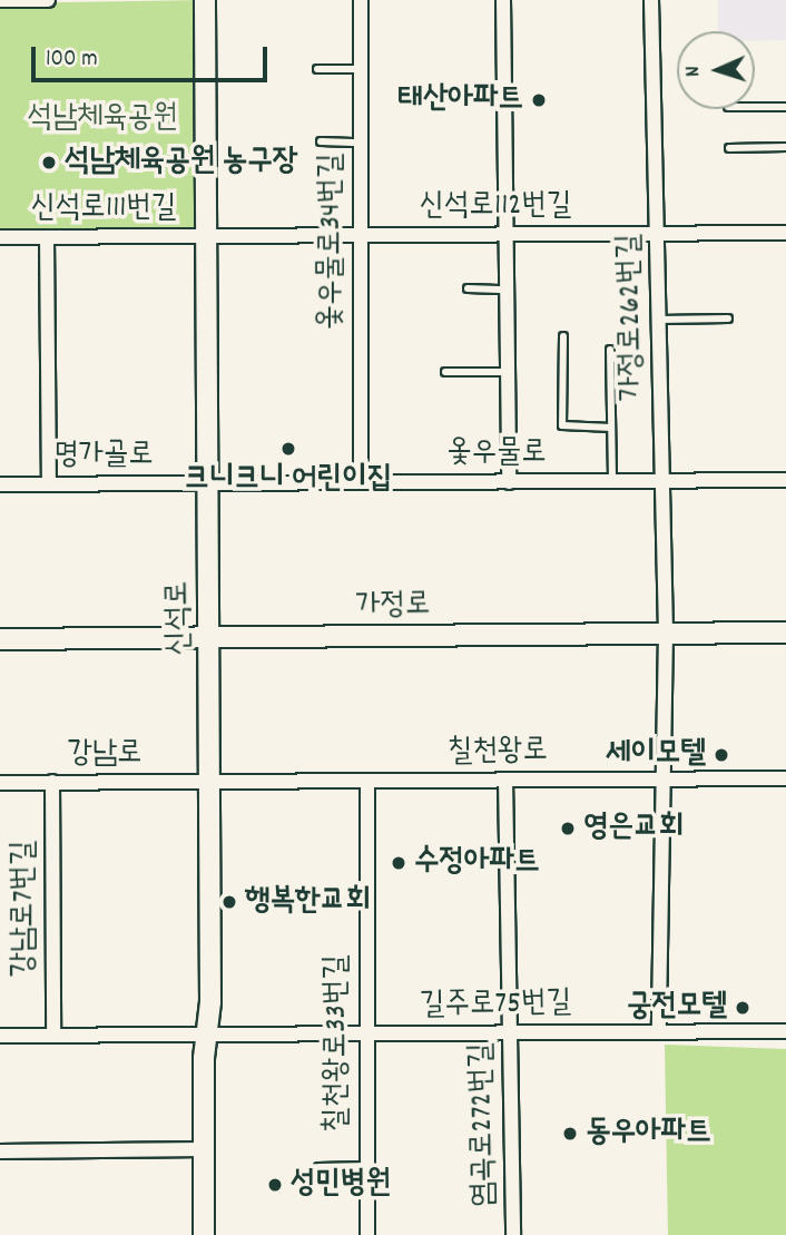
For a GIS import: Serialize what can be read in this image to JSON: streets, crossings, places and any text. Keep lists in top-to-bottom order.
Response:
{
  "streets": {
    "street": [
      "신석로112번길",
      "신석로111번길",
      "옻우물로34번길",
      "가정로262번길",
      "옻우물로",
      "명가골로",
      "가정로",
      "신석로",
      "칠천왕로",
      "강남로",
      "강남로7번길",
      "길주로75번길",
      "칠천왕로33번길",
      "염곡로272번길"
    ]
  },
  "crossings": [
    ["신석로112번길", "신석로111번길"],
    ["신석로112번길", "옻우물로34번길"],
    ["신석로112번길", "가정로262번길"],
    ["신석로112번길", "신석로"],
    ["신석로111번길", "신석로"],
    ["옻우물로34번길", "옻우물로"],
    ["가정로262번길", "옻우물로"],
    ["가정로262번길", "가정로"],
    ["가정로262번길", "칠천왕로"],
    ["가정로262번길", "길주로75번길"],
    ["옻우물로", "명가골로"],
    ["옻우물로", "신석로"],
    ["명가골로", "신석로"],
    ["가정로", "신석로"],
    ["신석로", "칠천왕로"],
    ["신석로", "강남로"],
    ["신석로", "길주로75번길"],
    ["칠천왕로", "강남로"],
    ["칠천왕로", "칠천왕로33번길"],
    ["칠천왕로", "염곡로272번길"],
    ["강남로", "강남로7번길"],
    ["강남로7번길", "길주로75번길"],
    ["길주로75번길", "칠천왕로33번길"],
    ["길주로75번길", "염곡로272번길"]
  ],
  "parks": ["석남체육공원"],
  "places": [
    "태산아파트",
    "석남체육공원 농구장",
    "크니크니 어린이집",
    "세이모텔",
    "영은교회",
    "수정아파트",
    "행복한교회",
    "궁전모텔",
    "동우아파트",
    "성민병원"
  ],
  "scale_bar": "100 m",
  "north": "left"
}
